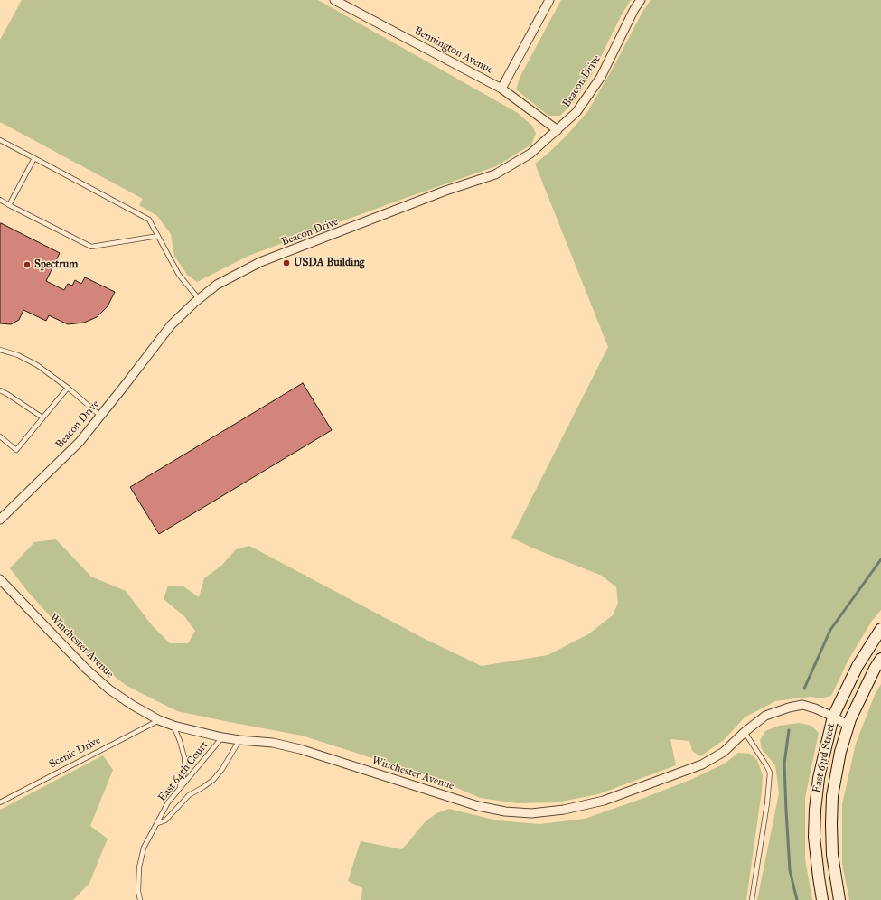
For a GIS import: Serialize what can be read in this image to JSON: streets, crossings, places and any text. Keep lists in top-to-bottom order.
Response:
{
  "streets": {
    "main road": ["East 63rd Street"],
    "street": ["Bennington Avenue", "Beacon Drive", "Winchester Avenue"],
    "lane": ["Scenic Drive", "East 64th Court"]
  },
  "crossings": [
    ["Bennington Avenue", "Beacon Drive"],
    ["Winchester Avenue", "Scenic Drive"],
    ["Winchester Avenue", "East 63rd Street"],
    ["Winchester Avenue", "East 64th Court"]
  ],
  "places": ["USDA Building", "Spectrum"]
}
